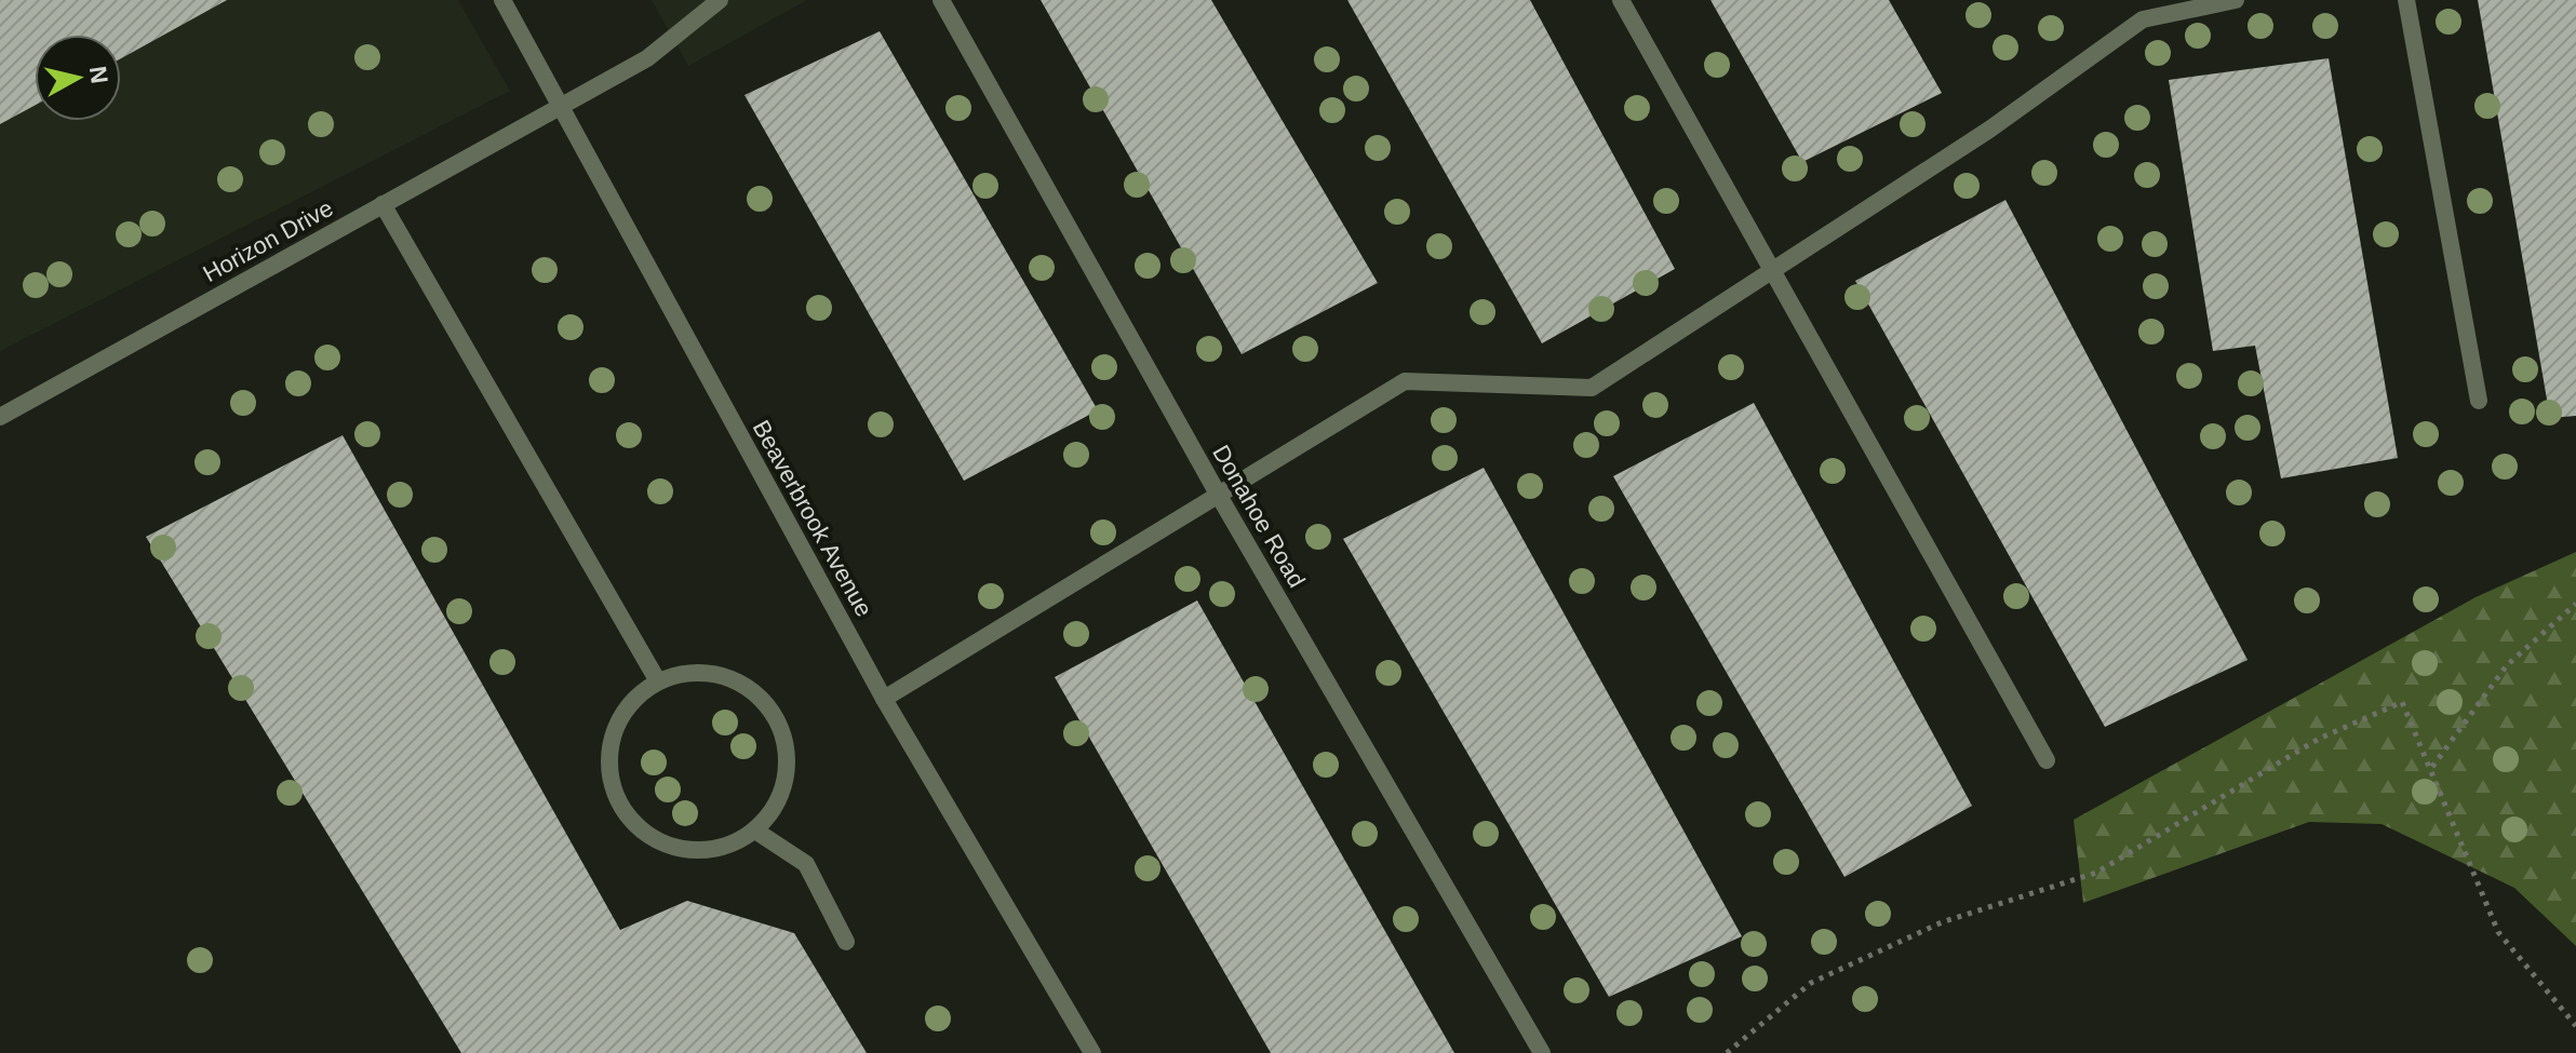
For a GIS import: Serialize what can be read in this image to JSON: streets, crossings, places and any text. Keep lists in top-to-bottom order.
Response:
{
  "streets": {
    "street": ["Horizon Drive", "Donahoe Road", "Beaverbrook Avenue"]
  },
  "crossings": [
    ["Horizon Drive", "Beaverbrook Avenue"]
  ],
  "north": "right"
}
